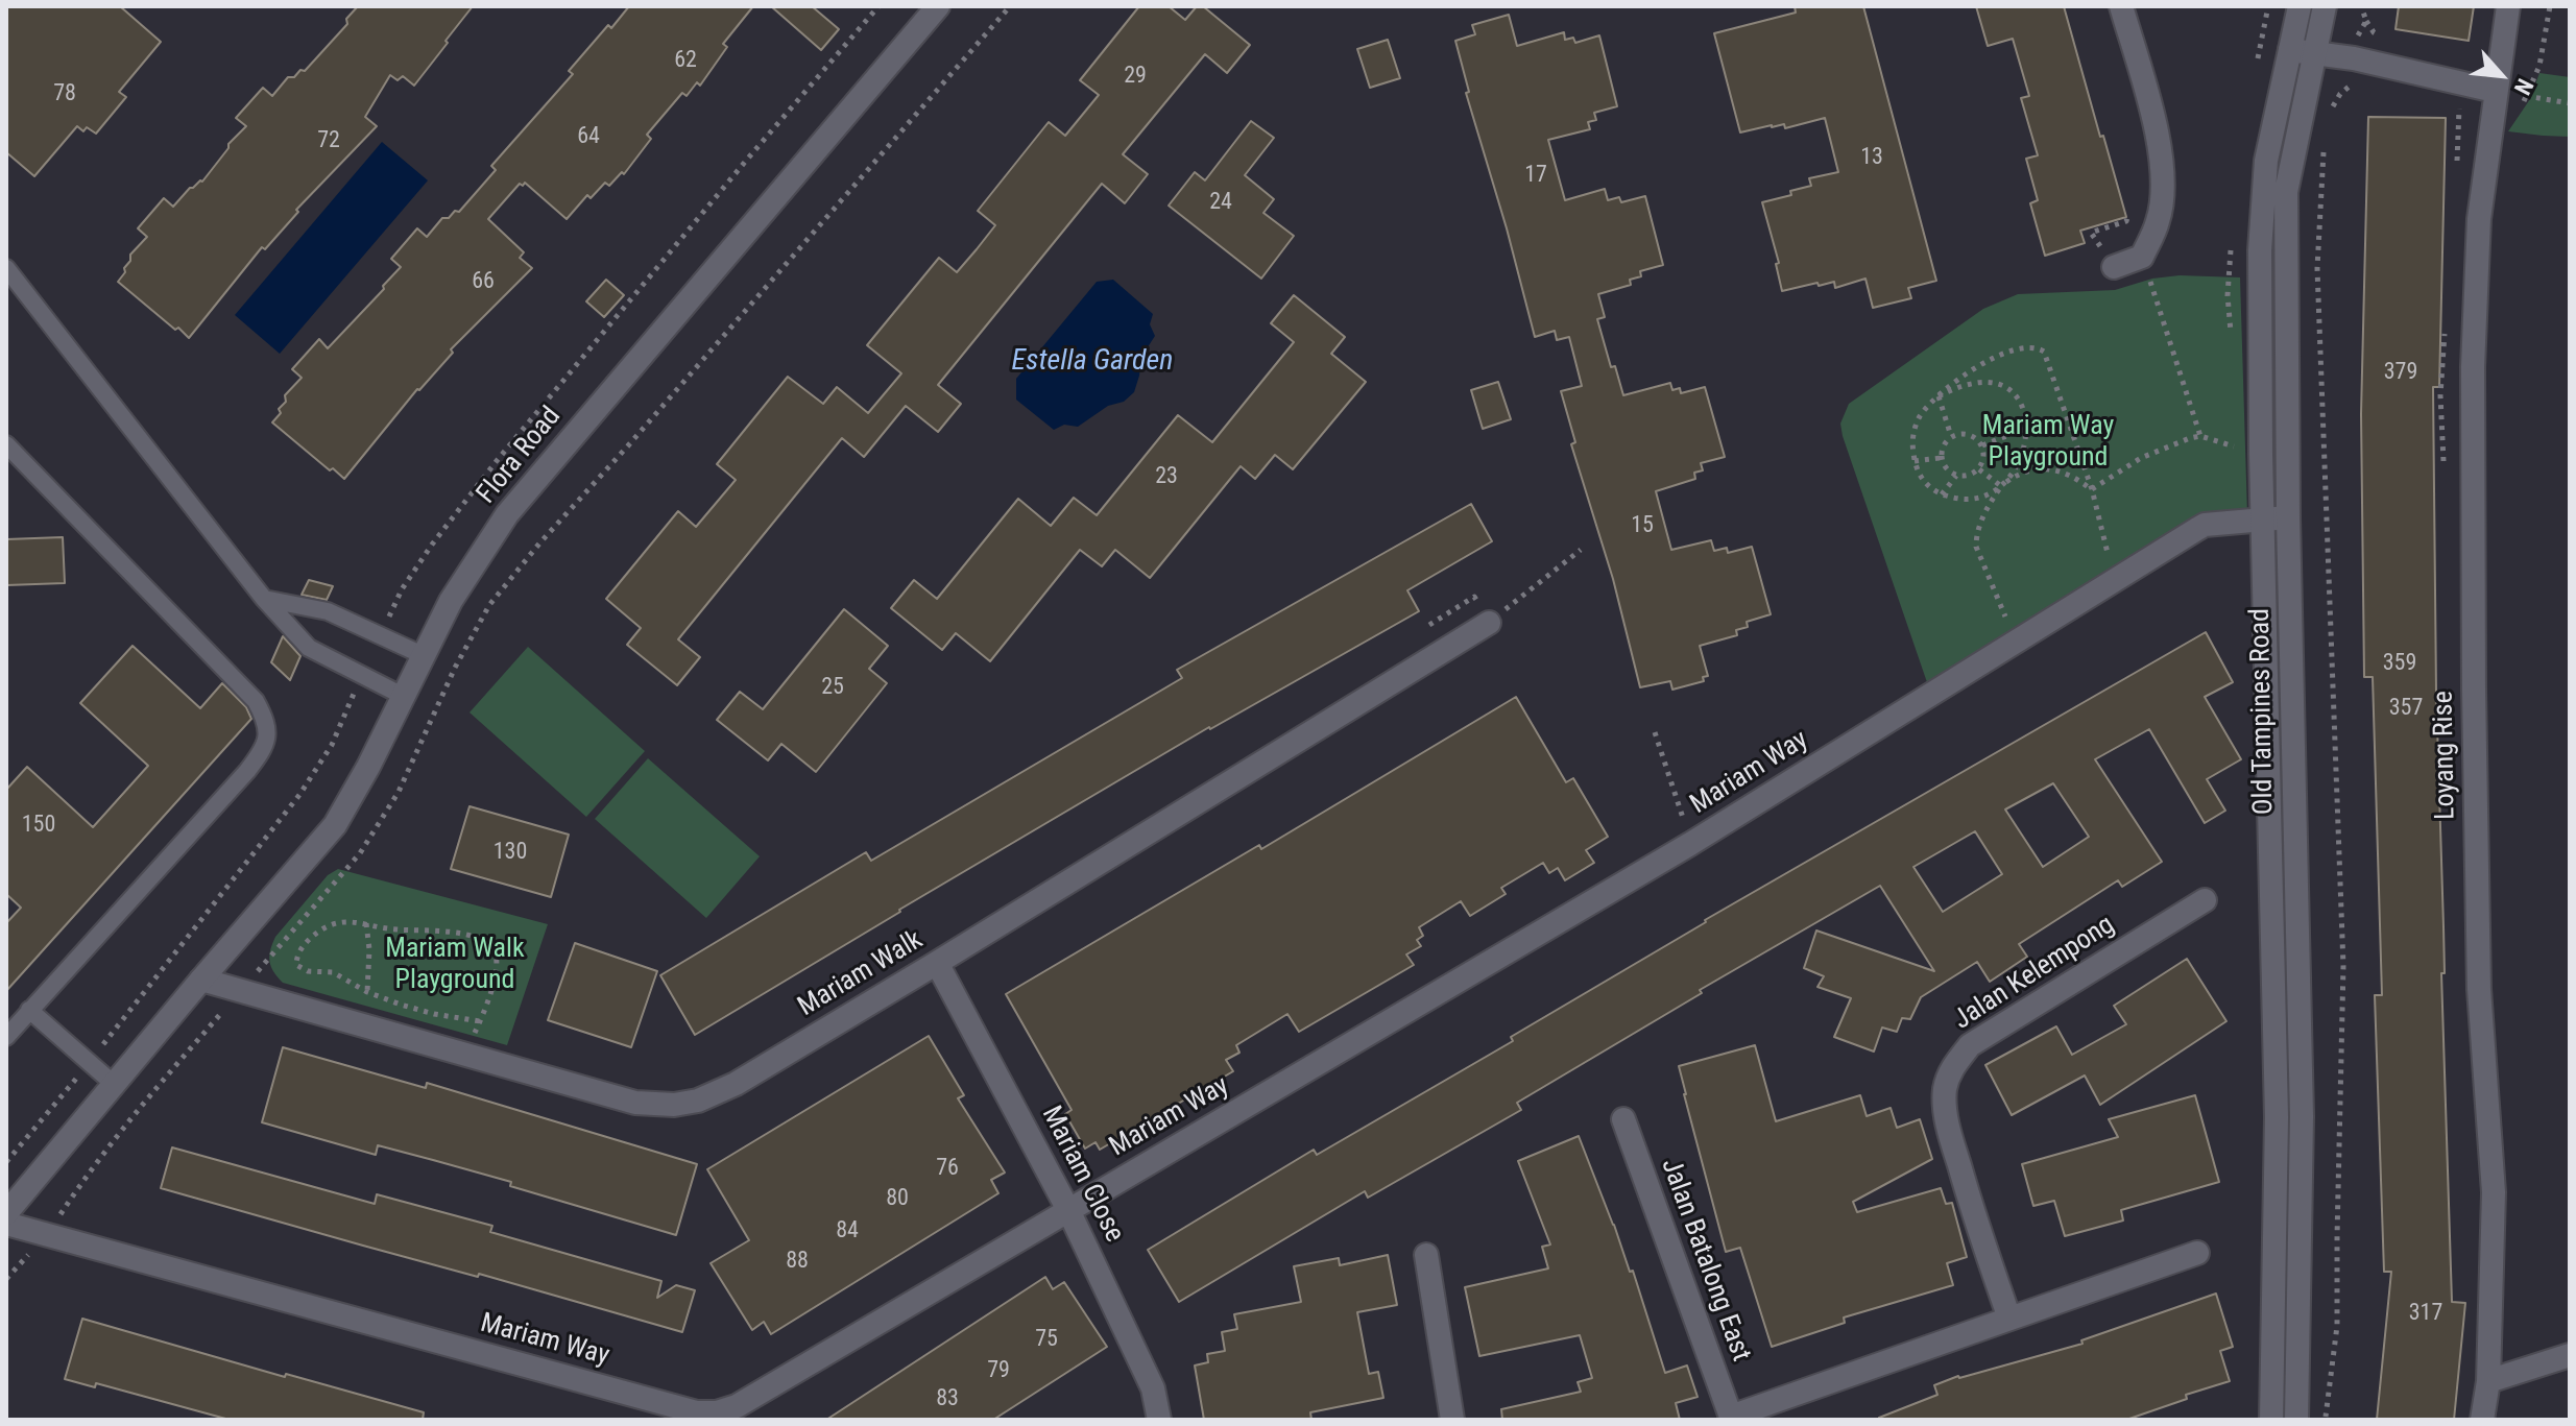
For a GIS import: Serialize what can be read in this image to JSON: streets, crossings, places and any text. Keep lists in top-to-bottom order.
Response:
{
  "streets": {
    "street": [
      "Flora Road",
      "Old Tampines Road",
      "Loyang Rise",
      "Mariam Way",
      "Jalan Kelempong",
      "Mariam Walk",
      "Mariam Close",
      "Jalan Batalong East"
    ]
  },
  "crossings": [
    ["Flora Road", "Mariam Walk"],
    ["Old Tampines Road", "Mariam Way"],
    ["Mariam Way", "Mariam Close"],
    ["Mariam Walk", "Mariam Close"]
  ],
  "water": ["Estella Garden"],
  "parks": ["Mariam Way Playground", "Mariam Walk Playground"],
  "house_numbers": [
    "62",
    "29",
    "78",
    "64",
    "72",
    "13",
    "17",
    "24",
    "66",
    "379",
    "23",
    "15",
    "359",
    "25",
    "357",
    "150",
    "130",
    "76",
    "80",
    "84",
    "88",
    "317",
    "75",
    "79",
    "83"
  ],
  "north": "bottom right"
}
